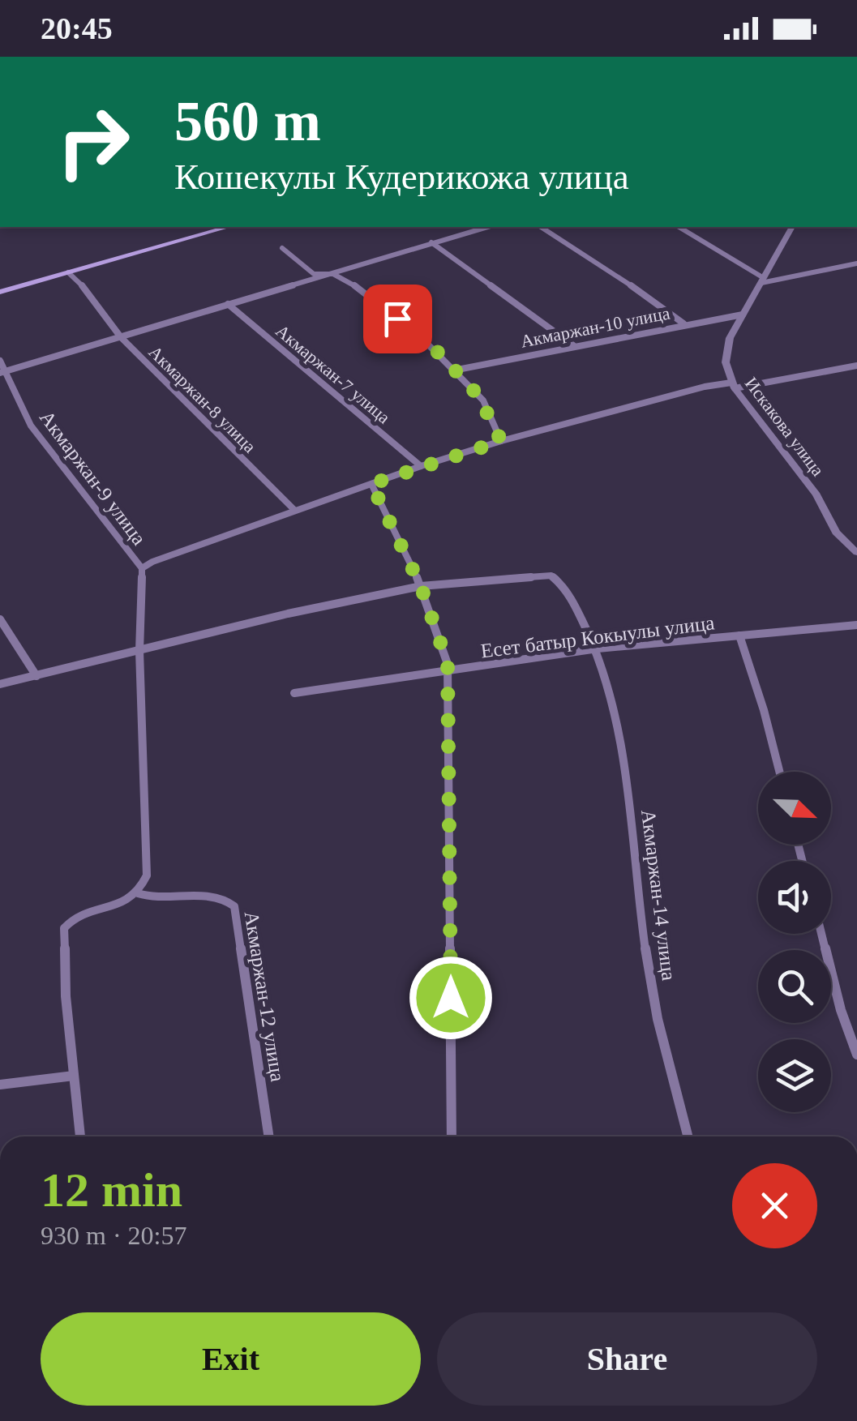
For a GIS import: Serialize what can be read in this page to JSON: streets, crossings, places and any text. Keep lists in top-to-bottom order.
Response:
{
  "streets": {
    "street": [
      "Акмаржан-10 улица",
      "Акмаржан-7 улица",
      "Акмаржан-8 улица",
      "Искакова улица",
      "Акмаржан-9 улица",
      "Есет батыр Кокыулы улица",
      "Акмаржан-14 улица",
      "Акмаржан-12 улица"
    ]
  },
  "crossings": [
    ["Акмаржан-10 улица", "Искакова улица"],
    ["Есет батыр Кокыулы улица", "Акмаржан-14 улица"]
  ],
  "north": "bottom right",
  "page": {
    "status": "20:45",
    "turn": ["560 m", "Кошекулы Кудерикожа улица"],
    "heading": ["12 min", "930 m · 20:57"],
    "buttons": ["Exit", "Share"]
  }
}
